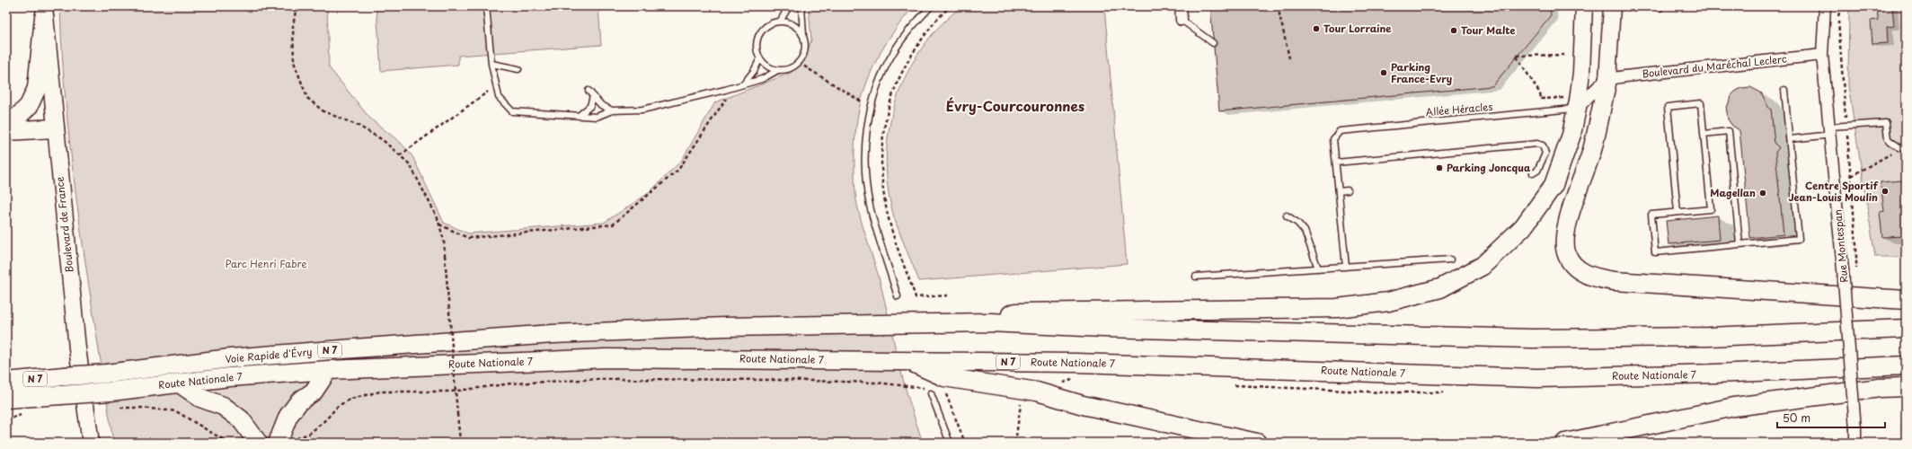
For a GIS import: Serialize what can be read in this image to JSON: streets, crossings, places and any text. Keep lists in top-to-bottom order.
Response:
{
  "streets": {
    "main road": [
      "Boulevard de France",
      "N 7",
      "Voie Rapide d'Évry",
      "Route Nationale 7"
    ],
    "street": ["Boulevard du Maréchal Leclerc", "Rue Montespan"],
    "lane": ["Allée Héracles"]
  },
  "crossings": [
    ["Boulevard du Maréchal Leclerc", "Rue Montespan"],
    ["N 7", "Voie Rapide d'Évry"],
    ["N 7", "Route Nationale 7"]
  ],
  "districts": ["Évry-Courcouronnes"],
  "parks": ["Parc Henri Fabre"],
  "places": [
    "Tour Lorraine",
    "Tour Malte",
    "Parking France-Evry",
    "Parking Joncqua",
    "Centre Sportif Jean-Louis Moulin",
    "Magellan"
  ],
  "scale_bar": "50 m"
}
